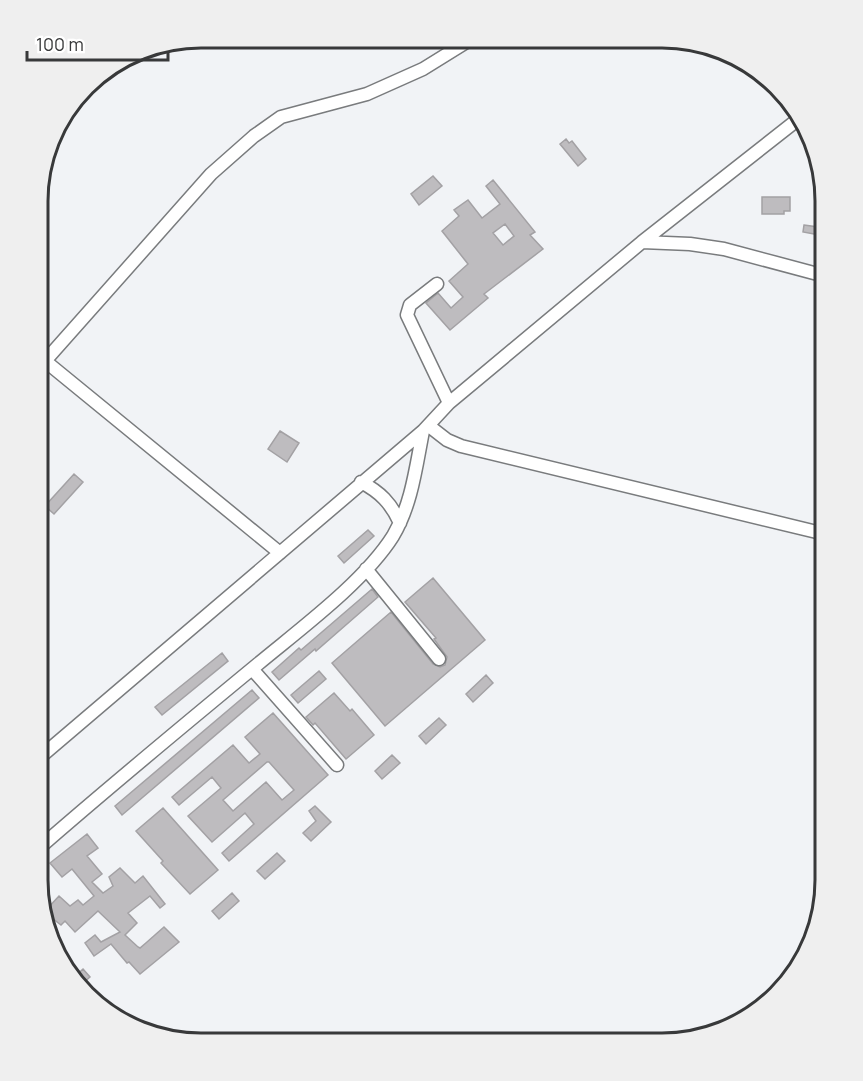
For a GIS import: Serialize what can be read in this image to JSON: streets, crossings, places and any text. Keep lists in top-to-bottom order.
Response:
{
  "scale_bar": "100 m"
}
